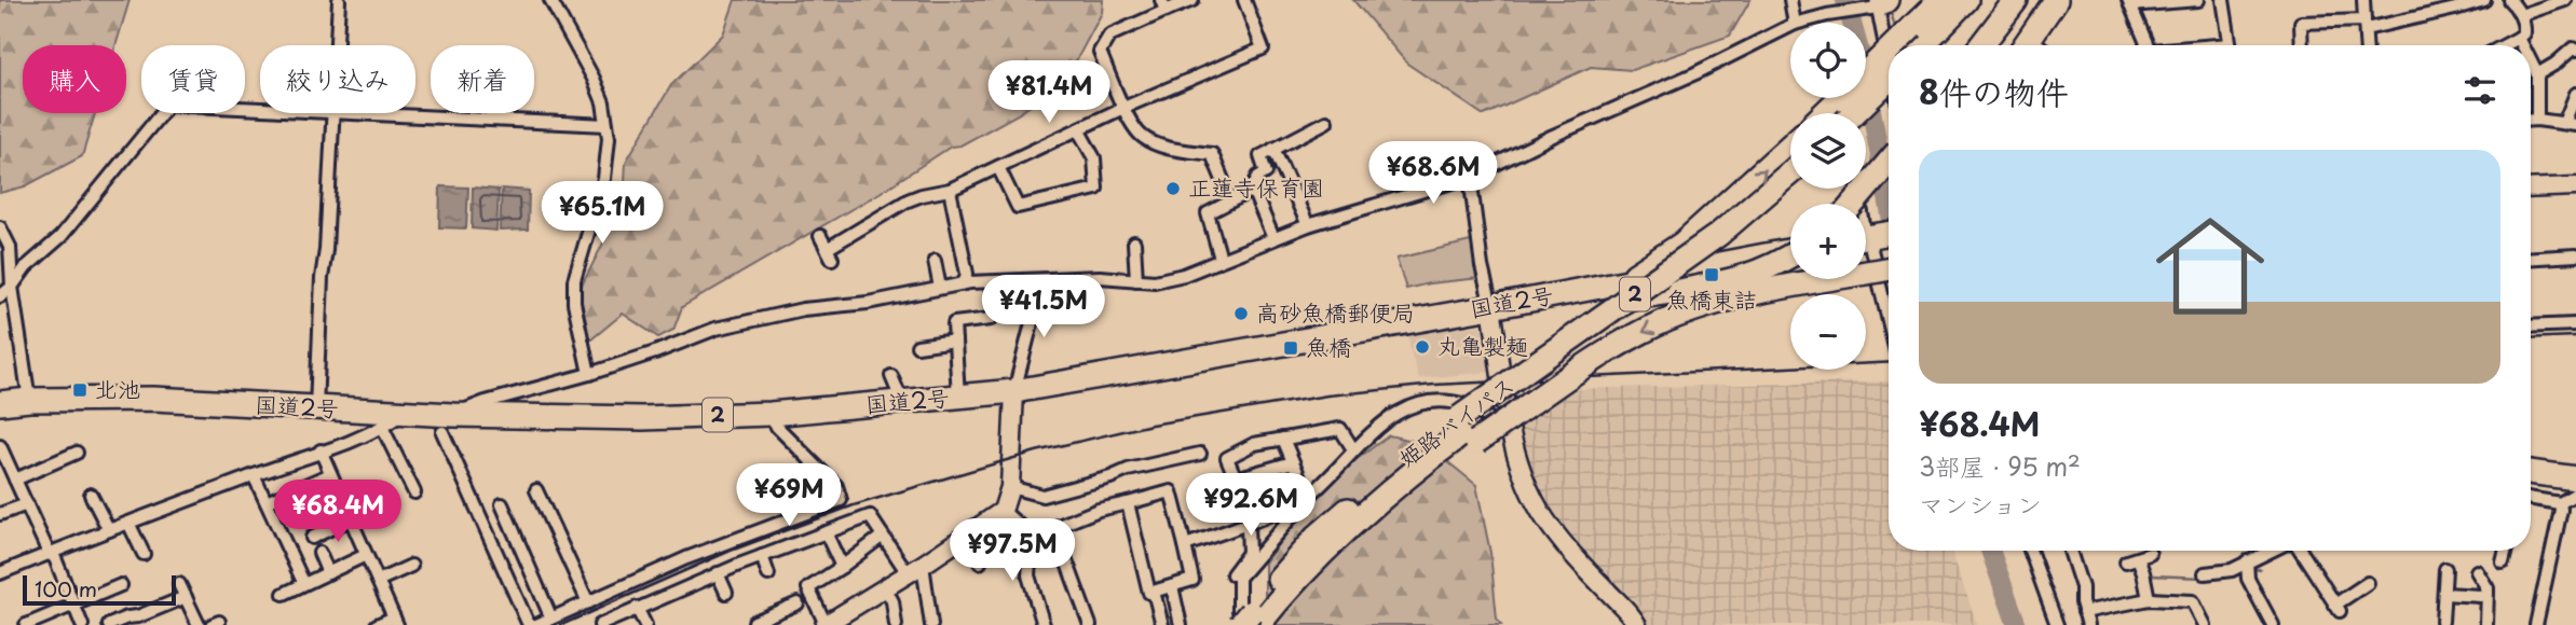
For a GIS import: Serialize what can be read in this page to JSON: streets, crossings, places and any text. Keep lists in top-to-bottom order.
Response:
{
  "streets": {
    "highway": ["2", "国道2号", "姫路バイパス"]
  },
  "places": {
    "other": ["正蓮寺保育園", "高砂魚橋郵便局", "丸亀製麺"],
    "transit": ["魚橋東詰", "魚橋", "北池"]
  },
  "scale_bar": "100 m",
  "page": {
    "map_buttons": ["+", "−"],
    "chip": [
      "購入",
      "賃貸",
      "絞り込み",
      "新着"
    ],
    "heading": "8件の物件",
    "price": [
      "¥81.4M",
      "¥68.6M",
      "¥65.1M",
      "¥41.5M",
      "¥69M",
      "¥92.6M",
      "¥68.4M",
      "¥97.5M"
    ],
    "list": [
      {
        "name": "¥68.4M",
        "note": "3部屋 · 95 m² · マンション"
      }
    ],
    "scale": "100 m"
  }
}
